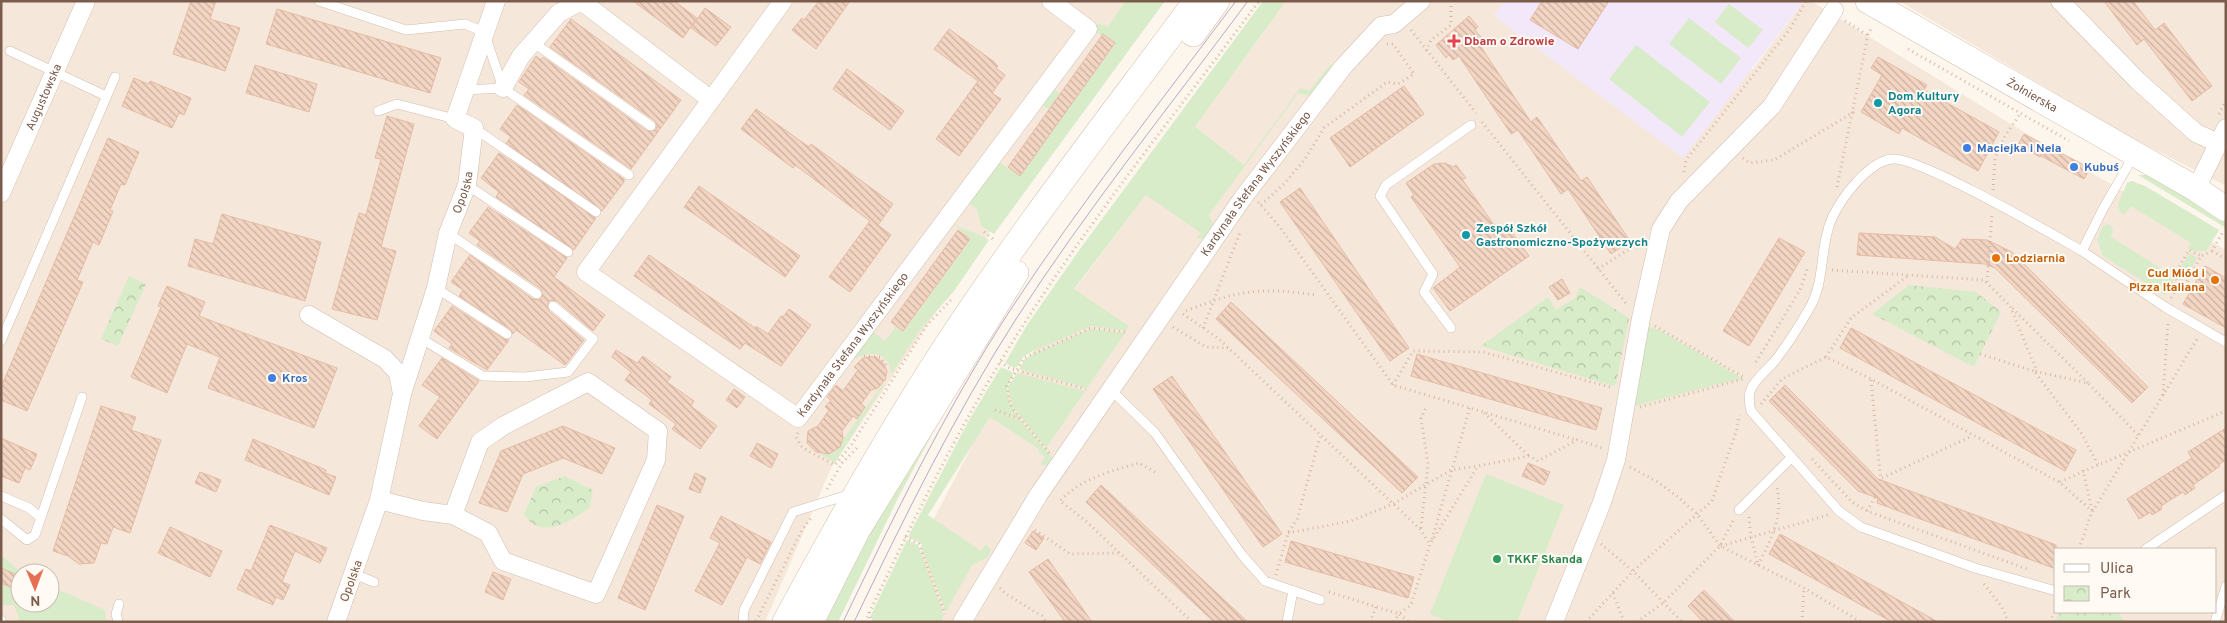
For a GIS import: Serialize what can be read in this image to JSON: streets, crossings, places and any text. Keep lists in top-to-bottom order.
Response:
{
  "streets": {
    "main road": ["Żołnierska"],
    "street": ["Augustowska", "Kardynała Stefana Wyszyńskiego", "Opolska"]
  },
  "places": {
    "health": ["Dbam o Zdrowie"],
    "other": [
      "Dom Kultury Agora",
      "Maciejka i Nela",
      "Kubuś",
      "Zespół Szkół Gastronomiczno-Spożywczych",
      "Lodziarnia",
      "Cud Miód i Pizza Italiana",
      "Kros",
      "TKKF Skanda"
    ]
  },
  "legend": ["Ulica", "Park"],
  "north": "bottom"
}
